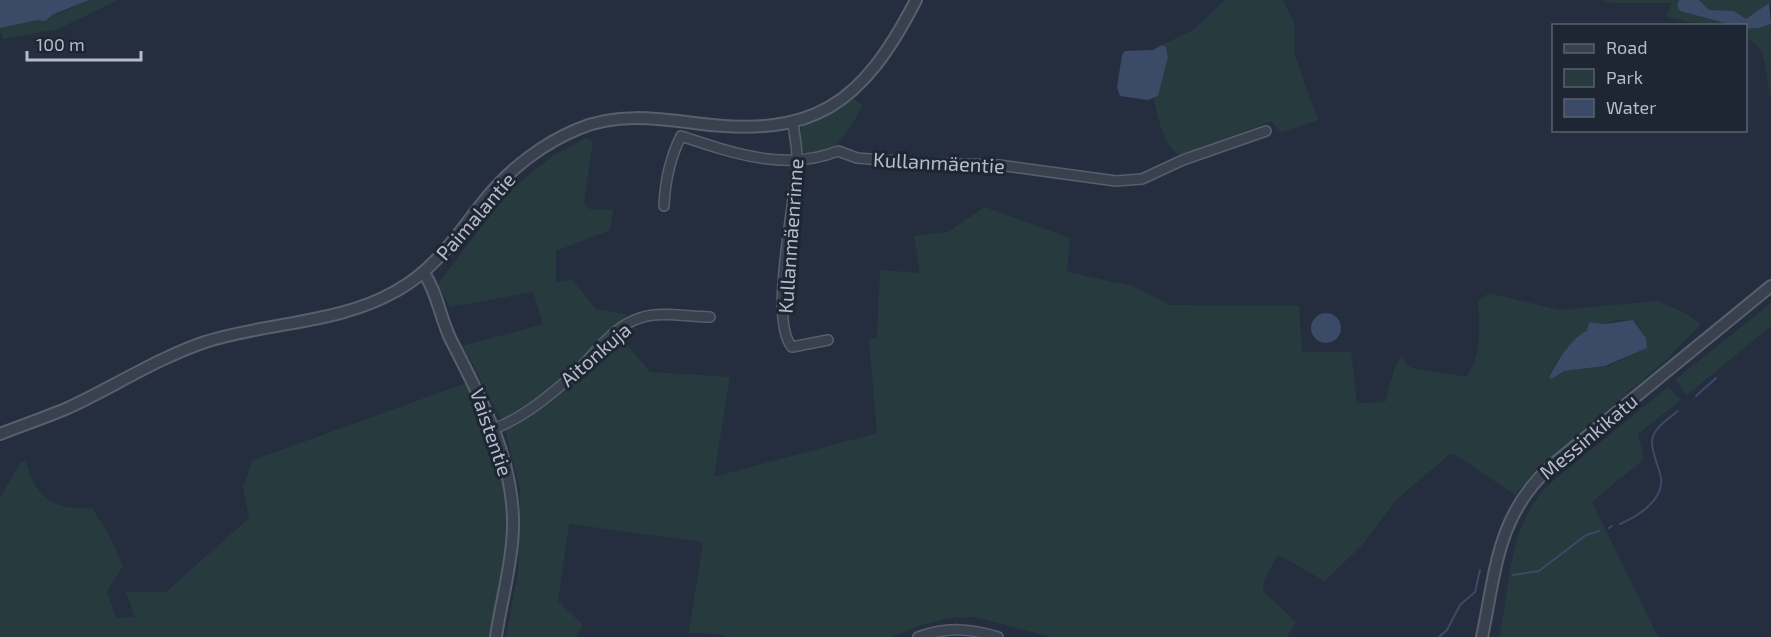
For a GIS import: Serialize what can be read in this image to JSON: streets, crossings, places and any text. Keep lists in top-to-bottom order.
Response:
{
  "streets": {
    "street": [
      "Kullanmäentie",
      "Paimalantie",
      "Kullanmäenrinne",
      "Aitonkuja",
      "Vaistentie",
      "Messinkikatu"
    ]
  },
  "crossings": [
    ["Kullanmäentie", "Kullanmäenrinne"],
    ["Paimalantie", "Kullanmäenrinne"],
    ["Paimalantie", "Vaistentie"],
    ["Aitonkuja", "Vaistentie"]
  ],
  "legend": ["Road", "Park", "Water"],
  "scale_bar": "100 m"
}
